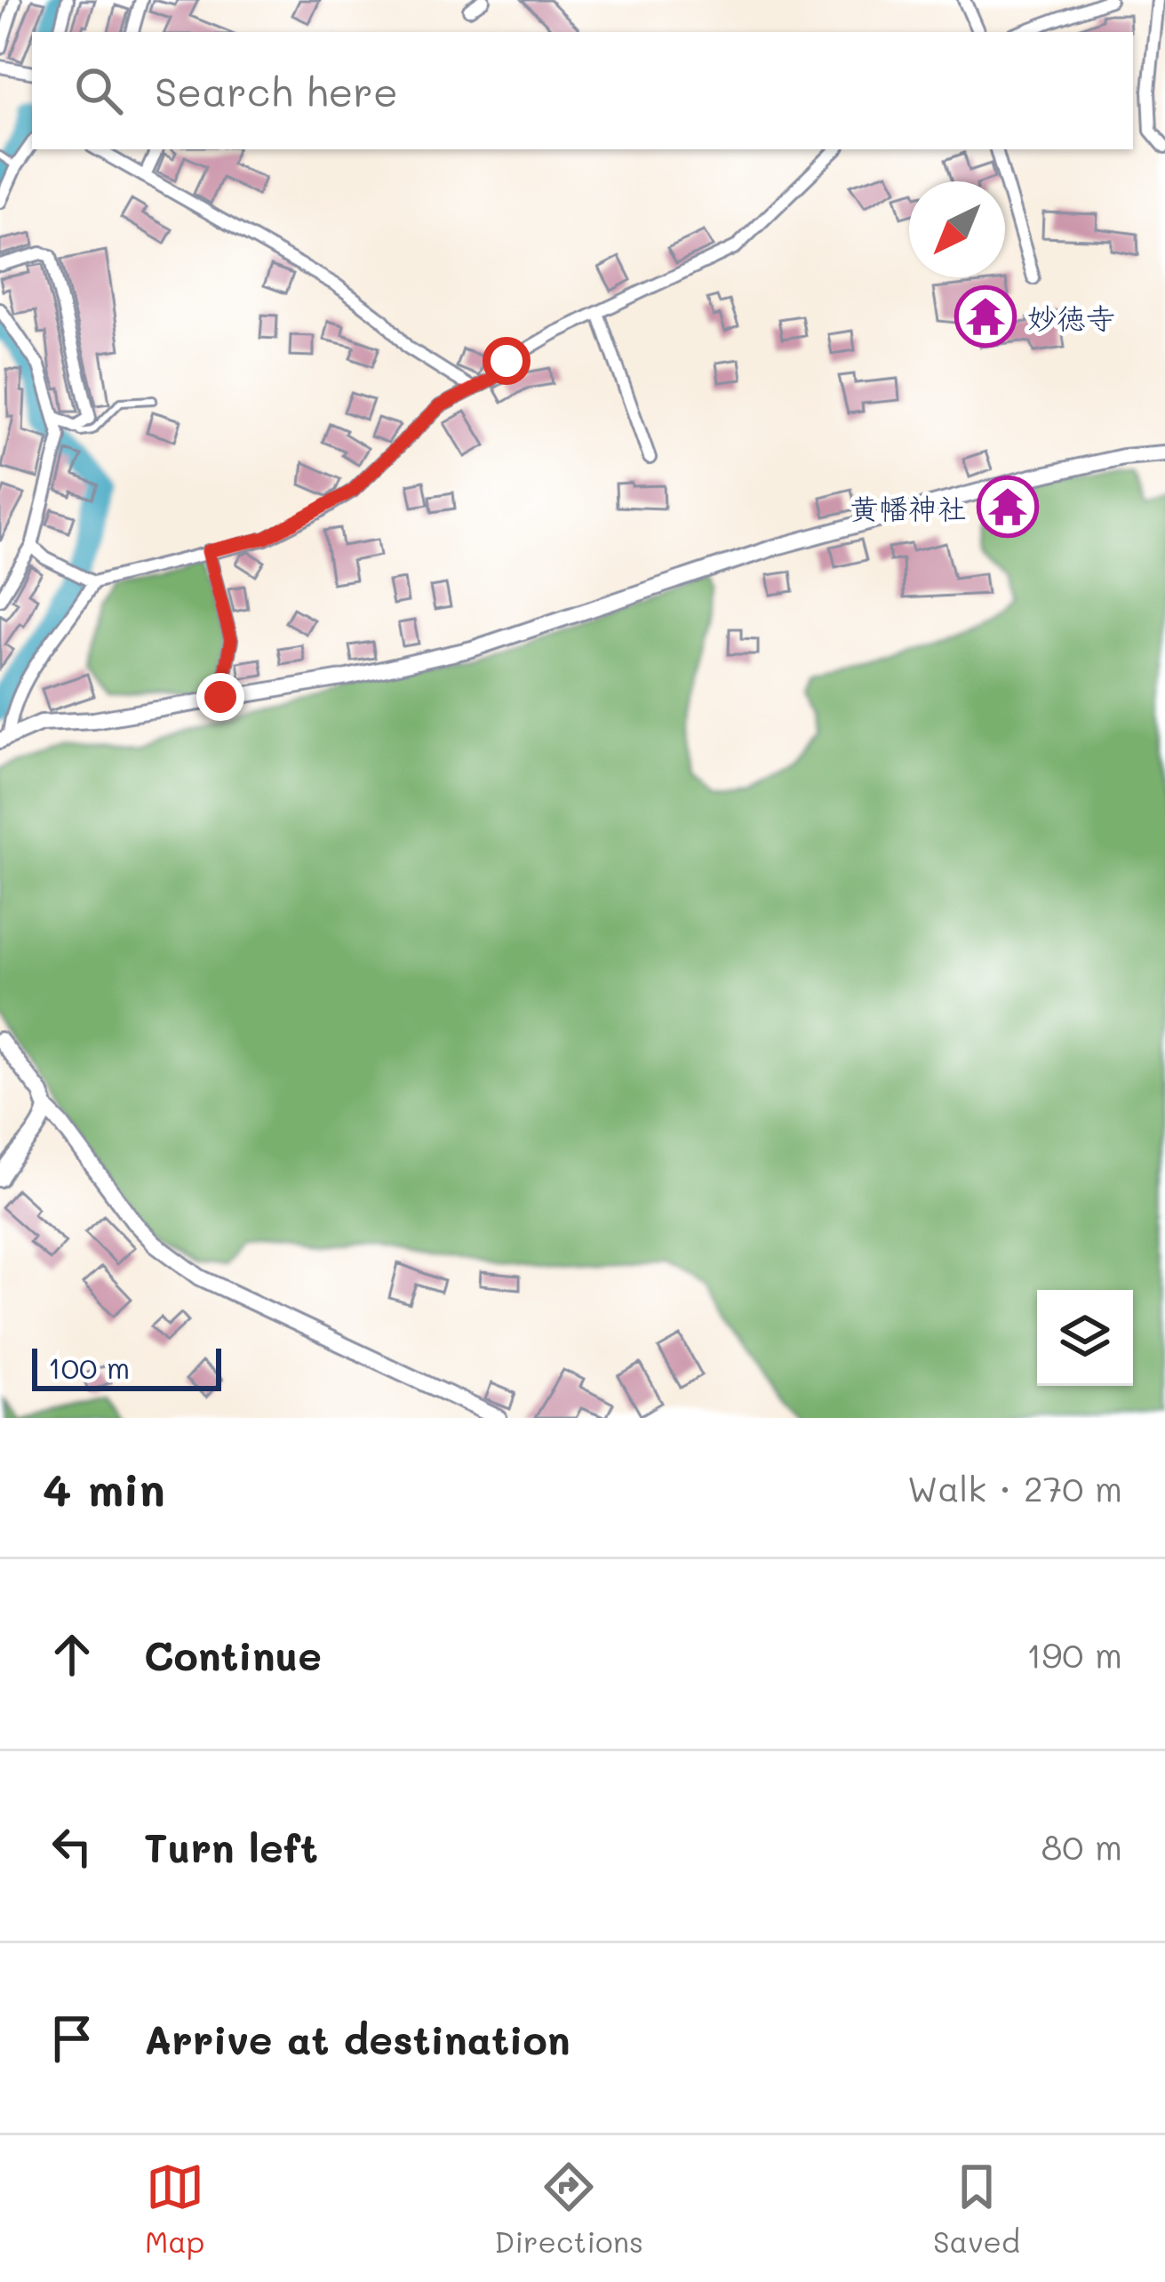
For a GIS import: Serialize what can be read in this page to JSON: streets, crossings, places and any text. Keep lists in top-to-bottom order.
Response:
{
  "places": {
    "temple": ["妙徳寺", "黄幡神社"]
  },
  "scale_bar": "100 m",
  "north": "bottom left",
  "page": {
    "search": "Search here",
    "scale": "100 m",
    "heading": ["4 min", "Walk · 270 m"],
    "list": [
      ["Continue", "190 m"],
      ["Turn left", "80 m"],
      "Arrive at destination"
    ],
    "nav": ["Map", "Directions", "Saved"]
  }
}
